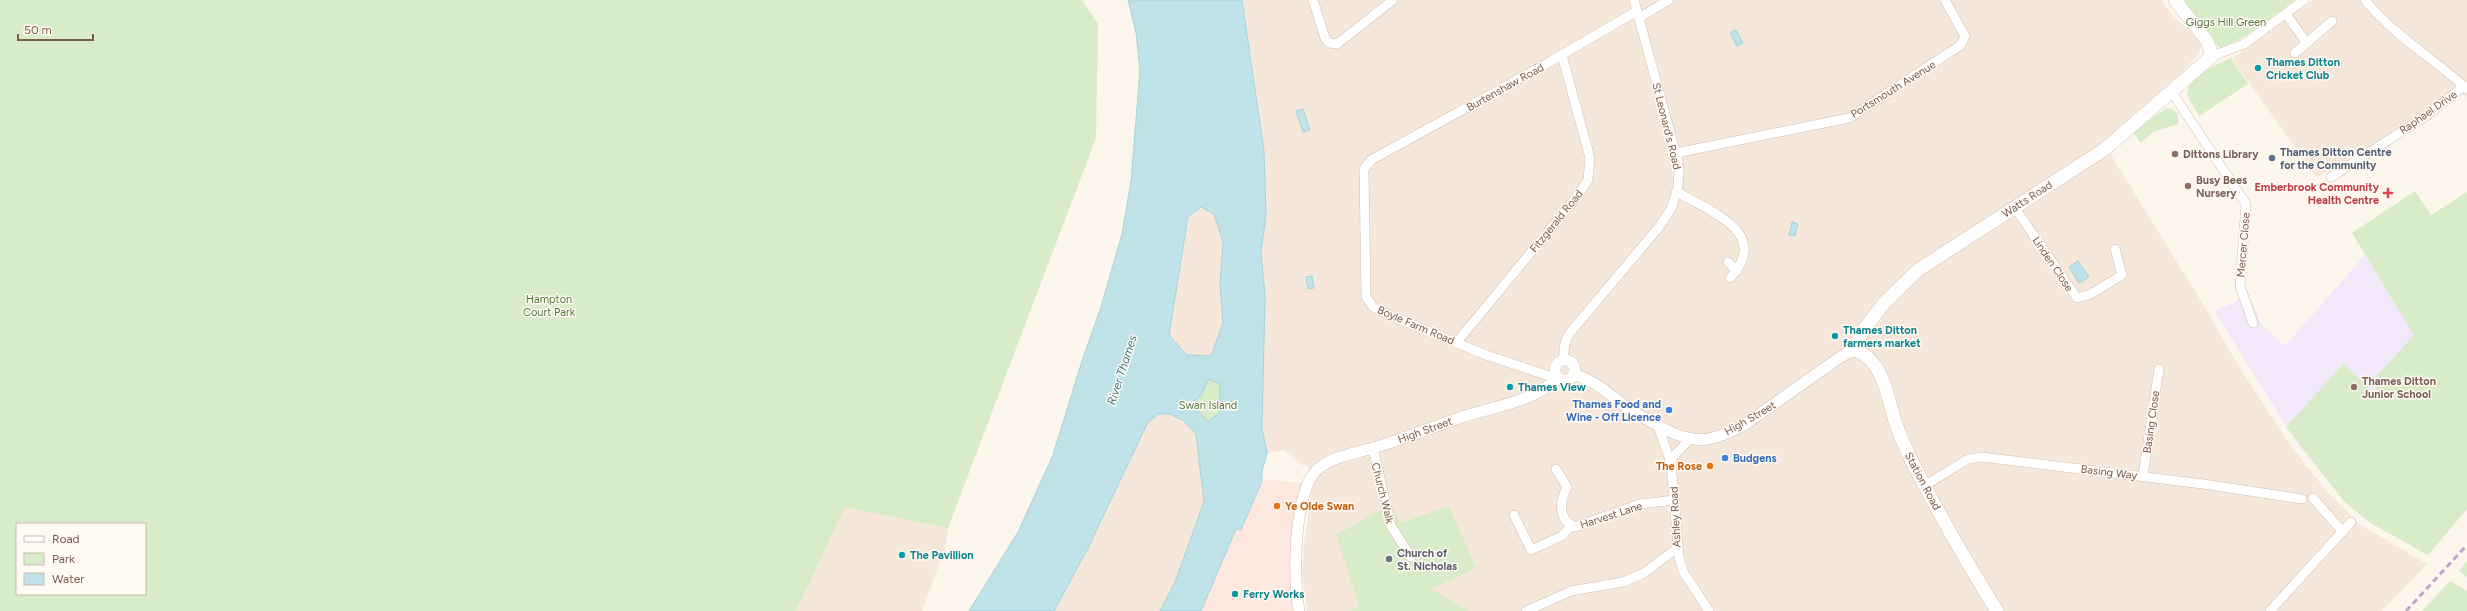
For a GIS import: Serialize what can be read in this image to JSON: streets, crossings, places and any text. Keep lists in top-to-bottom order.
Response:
{
  "streets": {
    "main road": ["Watts Road", "Station Road"],
    "street": [
      "Burtenshaw Road",
      "Portsmouth Avenue",
      "Raphael Drive",
      "St Leonard's Road",
      "Fitzgerald Road",
      "Mercer Close",
      "Linden Close",
      "Boyle Farm Road",
      "High Street",
      "Basing Close",
      "Basing Way",
      "Church Walk",
      "Harvest Lane",
      "Ashley Road"
    ]
  },
  "crossings": [
    ["Burtenshaw Road", "St Leonard's Road"],
    ["Burtenshaw Road", "Fitzgerald Road"],
    ["Burtenshaw Road", "Boyle Farm Road"],
    ["Portsmouth Avenue", "St Leonard's Road"],
    ["St Leonard's Road", "Boyle Farm Road"],
    ["St Leonard's Road", "High Street"],
    ["Watts Road", "Mercer Close"],
    ["Watts Road", "Linden Close"],
    ["Watts Road", "High Street"],
    ["Watts Road", "Station Road"],
    ["Fitzgerald Road", "Boyle Farm Road"],
    ["Boyle Farm Road", "High Street"],
    ["High Street", "Station Road"],
    ["High Street", "Church Walk"],
    ["High Street", "Ashley Road"],
    ["Basing Close", "Basing Way"],
    ["Basing Way", "Station Road"],
    ["Harvest Lane", "Ashley Road"]
  ],
  "water": ["River Thames"],
  "parks": ["Giggs Hill Green", "Hampton Court Park", "Swan Island"],
  "places": {
    "other": [
      "Thames Ditton Cricket Club",
      "Dittons Library",
      "Thames Ditton Centre for the Community",
      "Busy Bees Nursery",
      "Thames Ditton farmers market",
      "Thames View",
      "Thames Ditton Junior School",
      "Thames Food and Wine - Off Licence",
      "Budgens",
      "The Rose",
      "Ye Olde Swan",
      "The Pavillion",
      "Church of St. Nicholas",
      "Ferry Works"
    ],
    "health": ["Emberbrook Community Health Centre"]
  },
  "legend": ["Road", "Park", "Water"],
  "scale_bar": "50 m"
}
